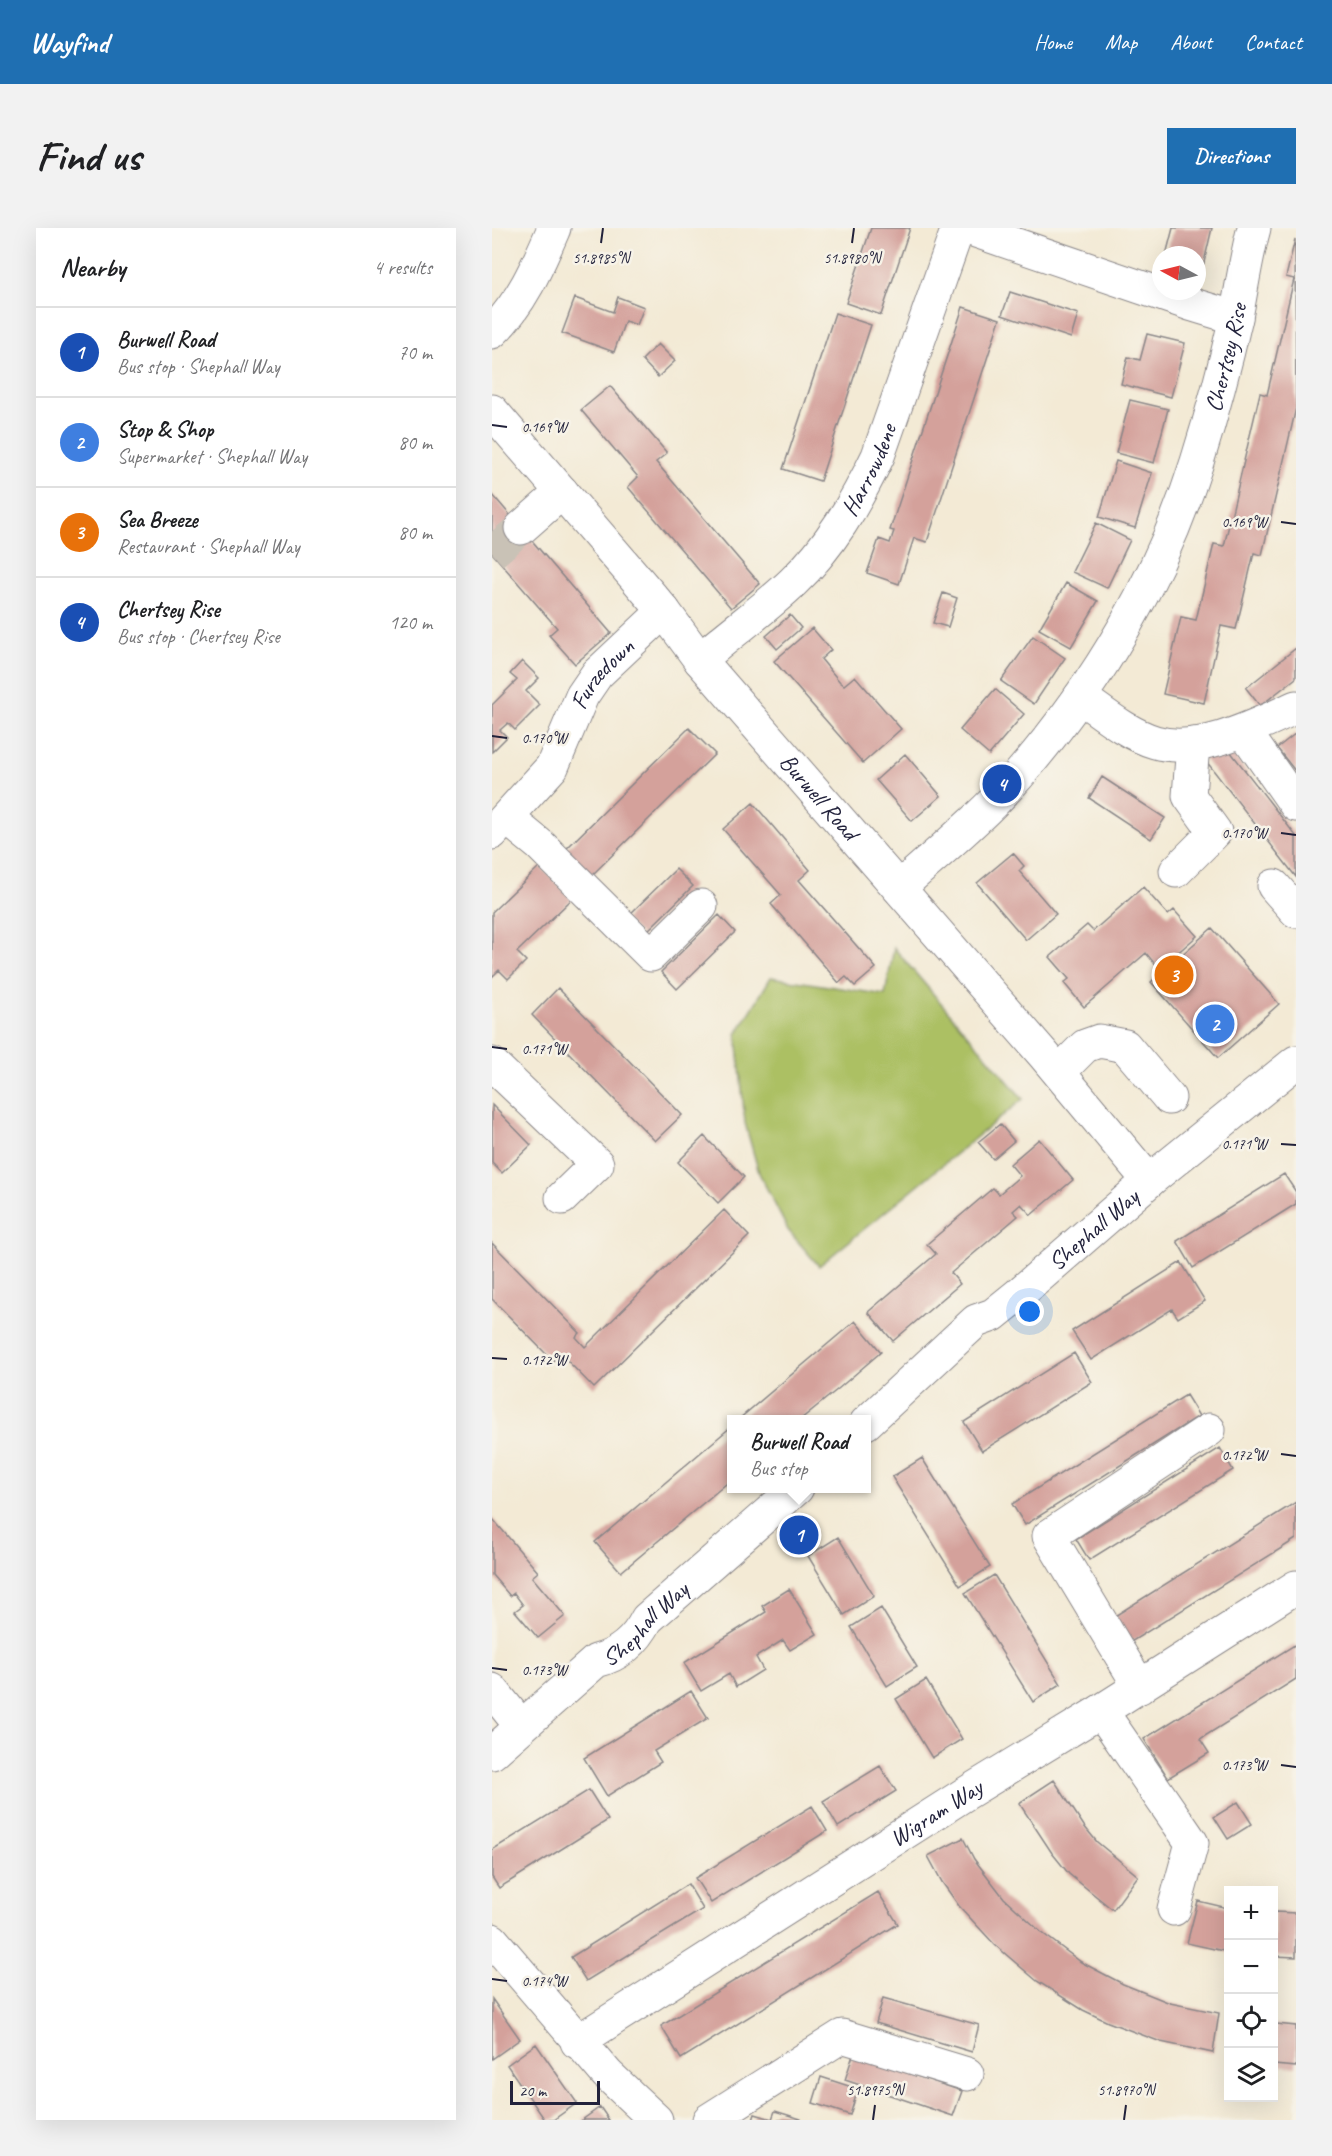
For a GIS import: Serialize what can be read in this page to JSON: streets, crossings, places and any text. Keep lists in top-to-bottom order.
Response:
{
  "streets": {
    "street": [
      "Chertsey Rise",
      "Harrowdene",
      "Furzedown",
      "Burwell Road",
      "Shephall Way",
      "Wigram Way"
    ]
  },
  "crossings": [
    ["Chertsey Rise", "Burwell Road"],
    ["Harrowdene", "Burwell Road"],
    ["Furzedown", "Burwell Road"],
    ["Burwell Road", "Shephall Way"]
  ],
  "scale_bar": "20 m",
  "north": "left",
  "page": {
    "header": "Wayfind",
    "nav": [
      "Home",
      "Map",
      "About",
      "Contact"
    ],
    "buttons": "Directions",
    "title": "Find us",
    "heading": ["Nearby", "4 results"],
    "list": [
      {
        "mark": "1",
        "name": "Burwell Road",
        "note": "Bus stop · Shephall Way",
        "value": "70 m"
      },
      {
        "mark": "2",
        "name": "Stop & Shop",
        "note": "Supermarket · Shephall Way",
        "value": "80 m"
      },
      {
        "mark": "3",
        "name": "Sea Breeze",
        "note": "Restaurant · Shephall Way",
        "value": "80 m"
      },
      {
        "mark": "4",
        "name": "Chertsey Rise",
        "note": "Bus stop · Chertsey Rise",
        "value": "120 m"
      }
    ],
    "pins": [
      "4",
      "3",
      "2",
      "1"
    ],
    "popup": ["Burwell Road", "Bus stop"],
    "map_buttons": ["+", "−"],
    "scale": "20 m"
  },
  "coordinates": [
    "51.8985°N",
    "51.8980°N",
    "0.169°W",
    "0.170°W",
    "0.171°W",
    "0.172°W",
    "0.173°W",
    "0.174°W",
    "51.8975°N",
    "51.8970°N"
  ]
}
